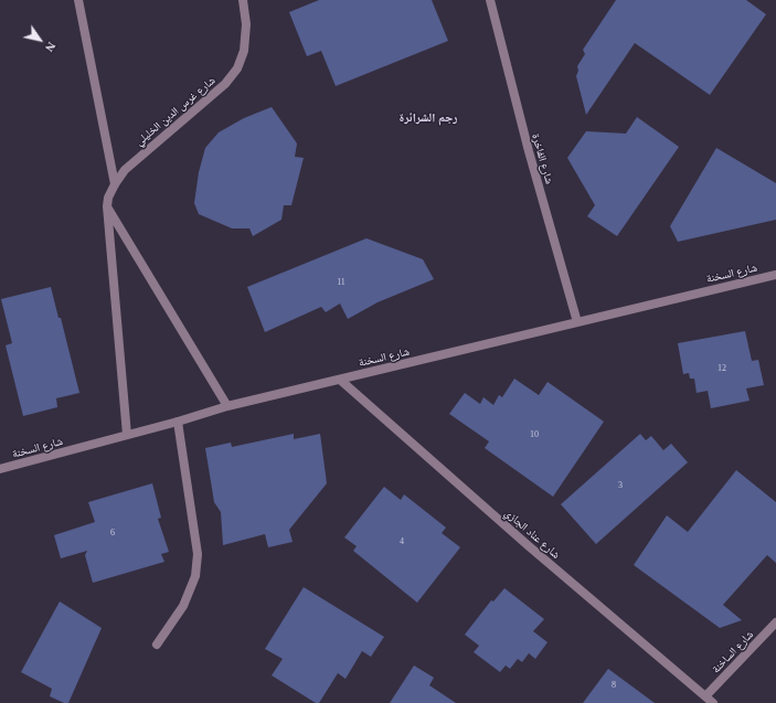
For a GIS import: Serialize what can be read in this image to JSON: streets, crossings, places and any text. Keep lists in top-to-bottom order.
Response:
{
  "streets": {
    "street": [
      "شارع غرس الدين الخليلي",
      "شارع الفاخرة",
      "شارع السخنة",
      "شارع عناد الجازي",
      "شارع الساخنة"
    ]
  },
  "crossings": [
    ["شارع غرس الدين الخليلي", "شارع السخنة"],
    ["شارع الفاخرة", "شارع السخنة"],
    ["شارع السخنة", "شارع عناد الجازي"],
    ["شارع عناد الجازي", "شارع الساخنة"]
  ],
  "districts": ["رجم الشرائرة"],
  "house_numbers": [
    "11",
    "12",
    "10",
    "3",
    "6",
    "4",
    "8"
  ],
  "north": "bottom right"
}
